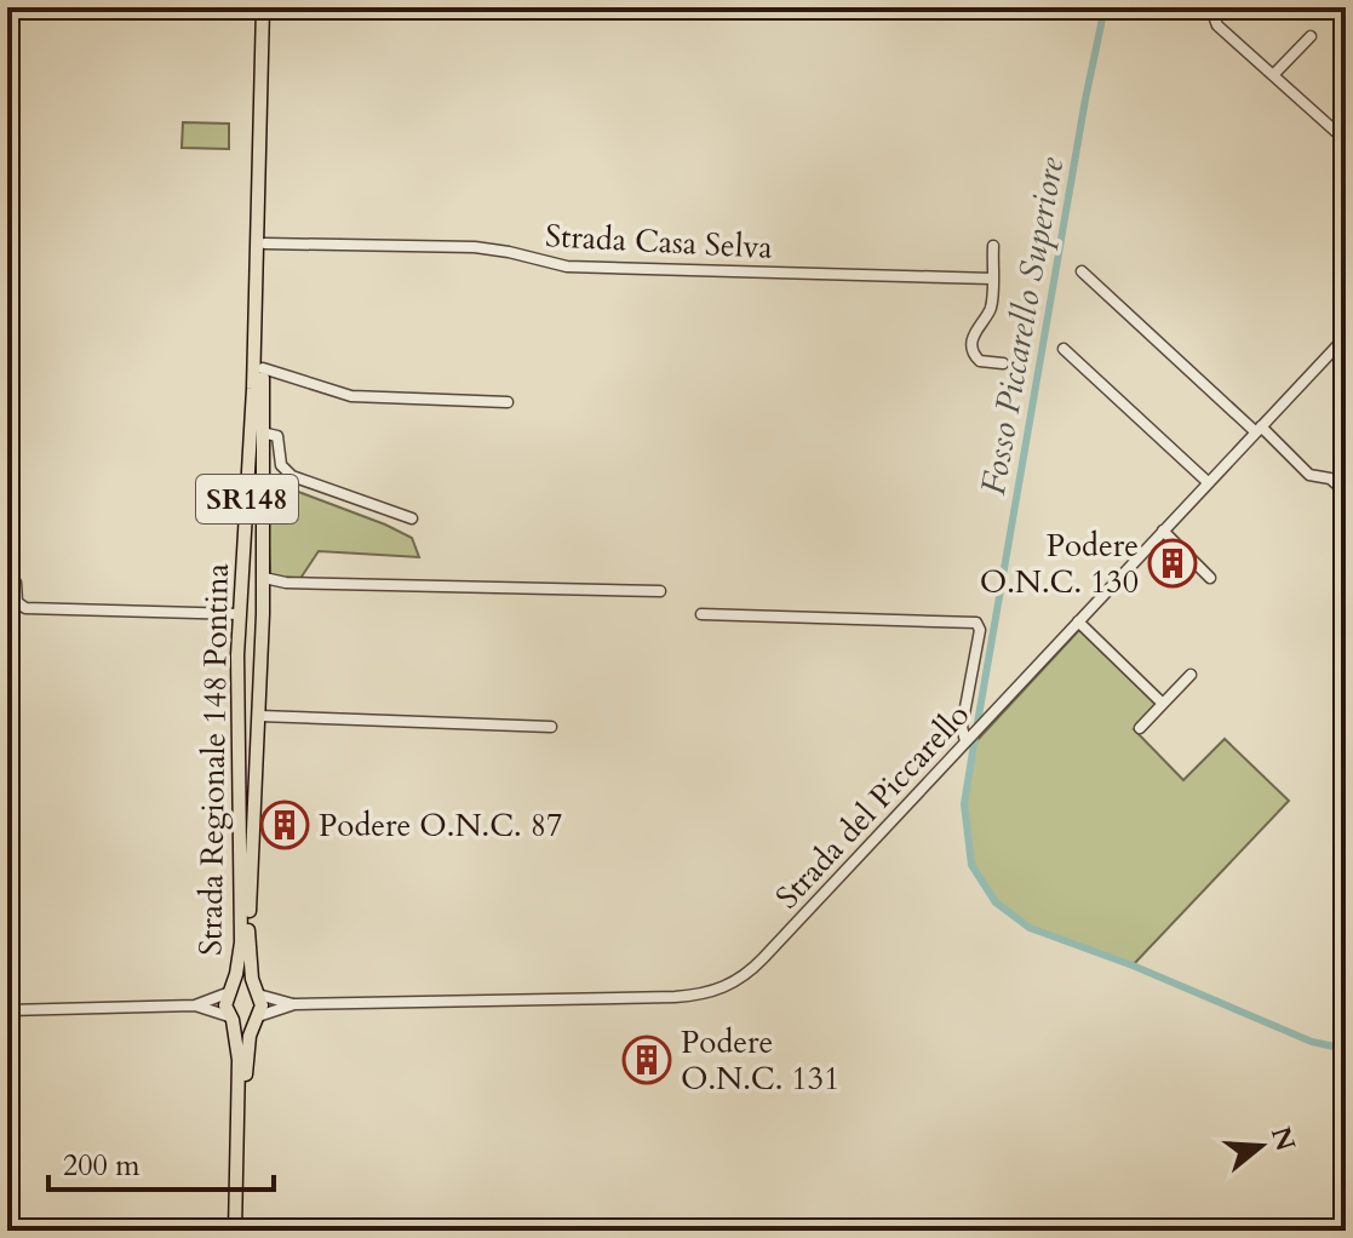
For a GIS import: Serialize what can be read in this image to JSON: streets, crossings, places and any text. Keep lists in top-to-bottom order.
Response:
{
  "streets": {
    "main road": ["SR148", "Strada Regionale 148 Pontina"],
    "street": ["Strada Casa Selva", "Strada del Piccarello"]
  },
  "crossings": [
    ["Strada Casa Selva", "Strada Regionale 148 Pontina"],
    ["Strada Regionale 148 Pontina", "Strada del Piccarello"]
  ],
  "water": ["Fosso Piccarello Superiore"],
  "places": {
    "building": ["Podere O.N.C. 130", "Podere O.N.C. 87", "Podere O.N.C. 131"]
  },
  "scale_bar": "200 m",
  "north": "right"
}
